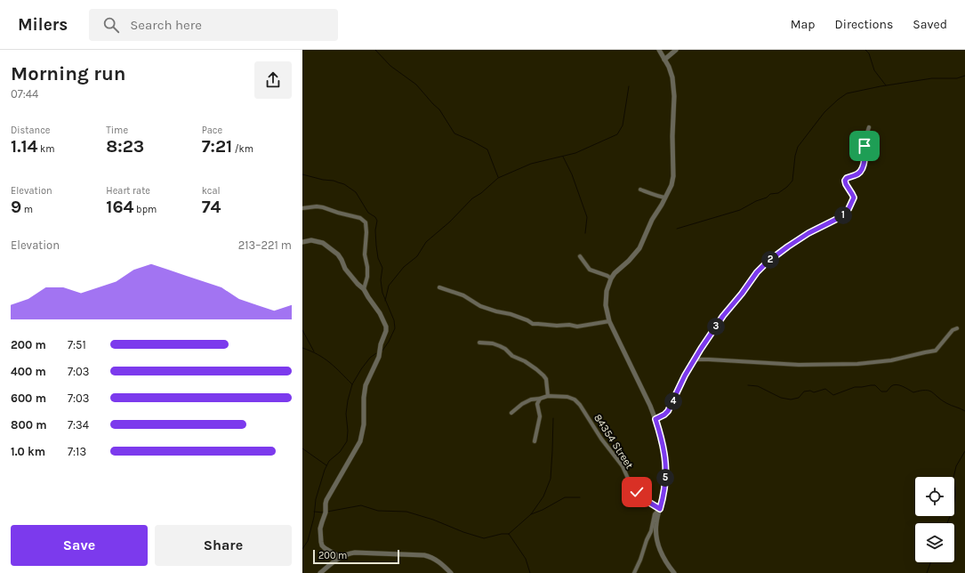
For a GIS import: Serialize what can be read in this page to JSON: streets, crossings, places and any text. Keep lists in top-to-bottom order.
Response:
{
  "streets": {
    "street": ["84354 Street"]
  },
  "scale_bar": "200 m",
  "page": {
    "header": "Milers",
    "search": "Search here",
    "nav": ["Map", "Directions", "Saved"],
    "heading": ["Morning run", "07:44"],
    "stats": [
      ["Distance", "1.14 km"],
      ["Time", "8:23"],
      ["Pace", "7:21 /km"],
      ["Elevation", "9 m"],
      ["Heart rate", "164 bpm"],
      ["kcal", "74"]
    ],
    "pins": [
      "1",
      "2",
      "3",
      "4",
      "5"
    ],
    "chart": ["Elevation", "213–221 m"],
    "list": [
      {
        "name": "200 m",
        "note": "7:51"
      },
      {
        "name": "400 m",
        "note": "7:03"
      },
      {
        "name": "600 m",
        "note": "7:03"
      },
      {
        "name": "800 m",
        "note": "7:34"
      },
      {
        "name": "1.0 km",
        "note": "7:13"
      }
    ],
    "buttons": ["Save", "Share"],
    "scale": "200 m"
  }
}
